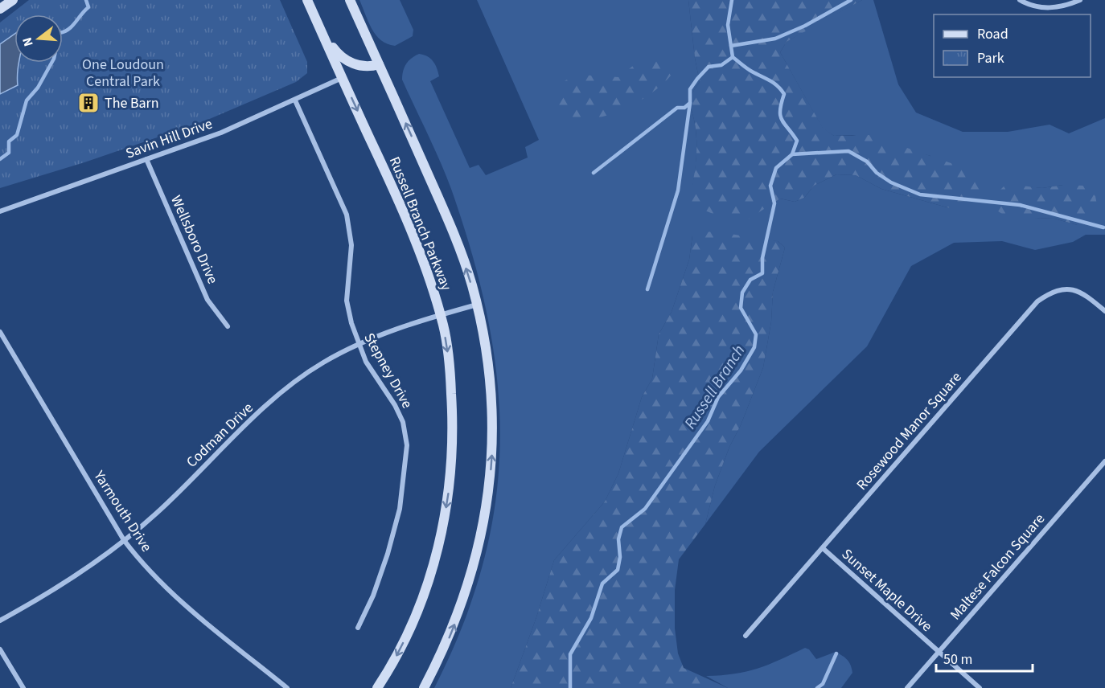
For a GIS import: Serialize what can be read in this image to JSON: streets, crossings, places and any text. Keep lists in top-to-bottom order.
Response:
{
  "streets": {
    "main road": ["Russell Branch Parkway"],
    "street": [
      "Savin Hill Drive",
      "Wellsboro Drive",
      "Stepney Drive",
      "Rosewood Manor Square",
      "Codman Drive",
      "Yarmouth Drive",
      "Maltese Falcon Square",
      "Sunset Maple Drive"
    ]
  },
  "crossings": [
    ["Savin Hill Drive", "Russell Branch Parkway"],
    ["Savin Hill Drive", "Wellsboro Drive"],
    ["Savin Hill Drive", "Stepney Drive"],
    ["Russell Branch Parkway", "Codman Drive"],
    ["Stepney Drive", "Codman Drive"],
    ["Rosewood Manor Square", "Sunset Maple Drive"],
    ["Codman Drive", "Yarmouth Drive"],
    ["Maltese Falcon Square", "Sunset Maple Drive"]
  ],
  "water": ["Russell Branch"],
  "parks": ["One Loudoun Central Park"],
  "places": {
    "building": ["The Barn"]
  },
  "legend": ["Road", "Park"],
  "scale_bar": "50 m",
  "north": "left"
}
